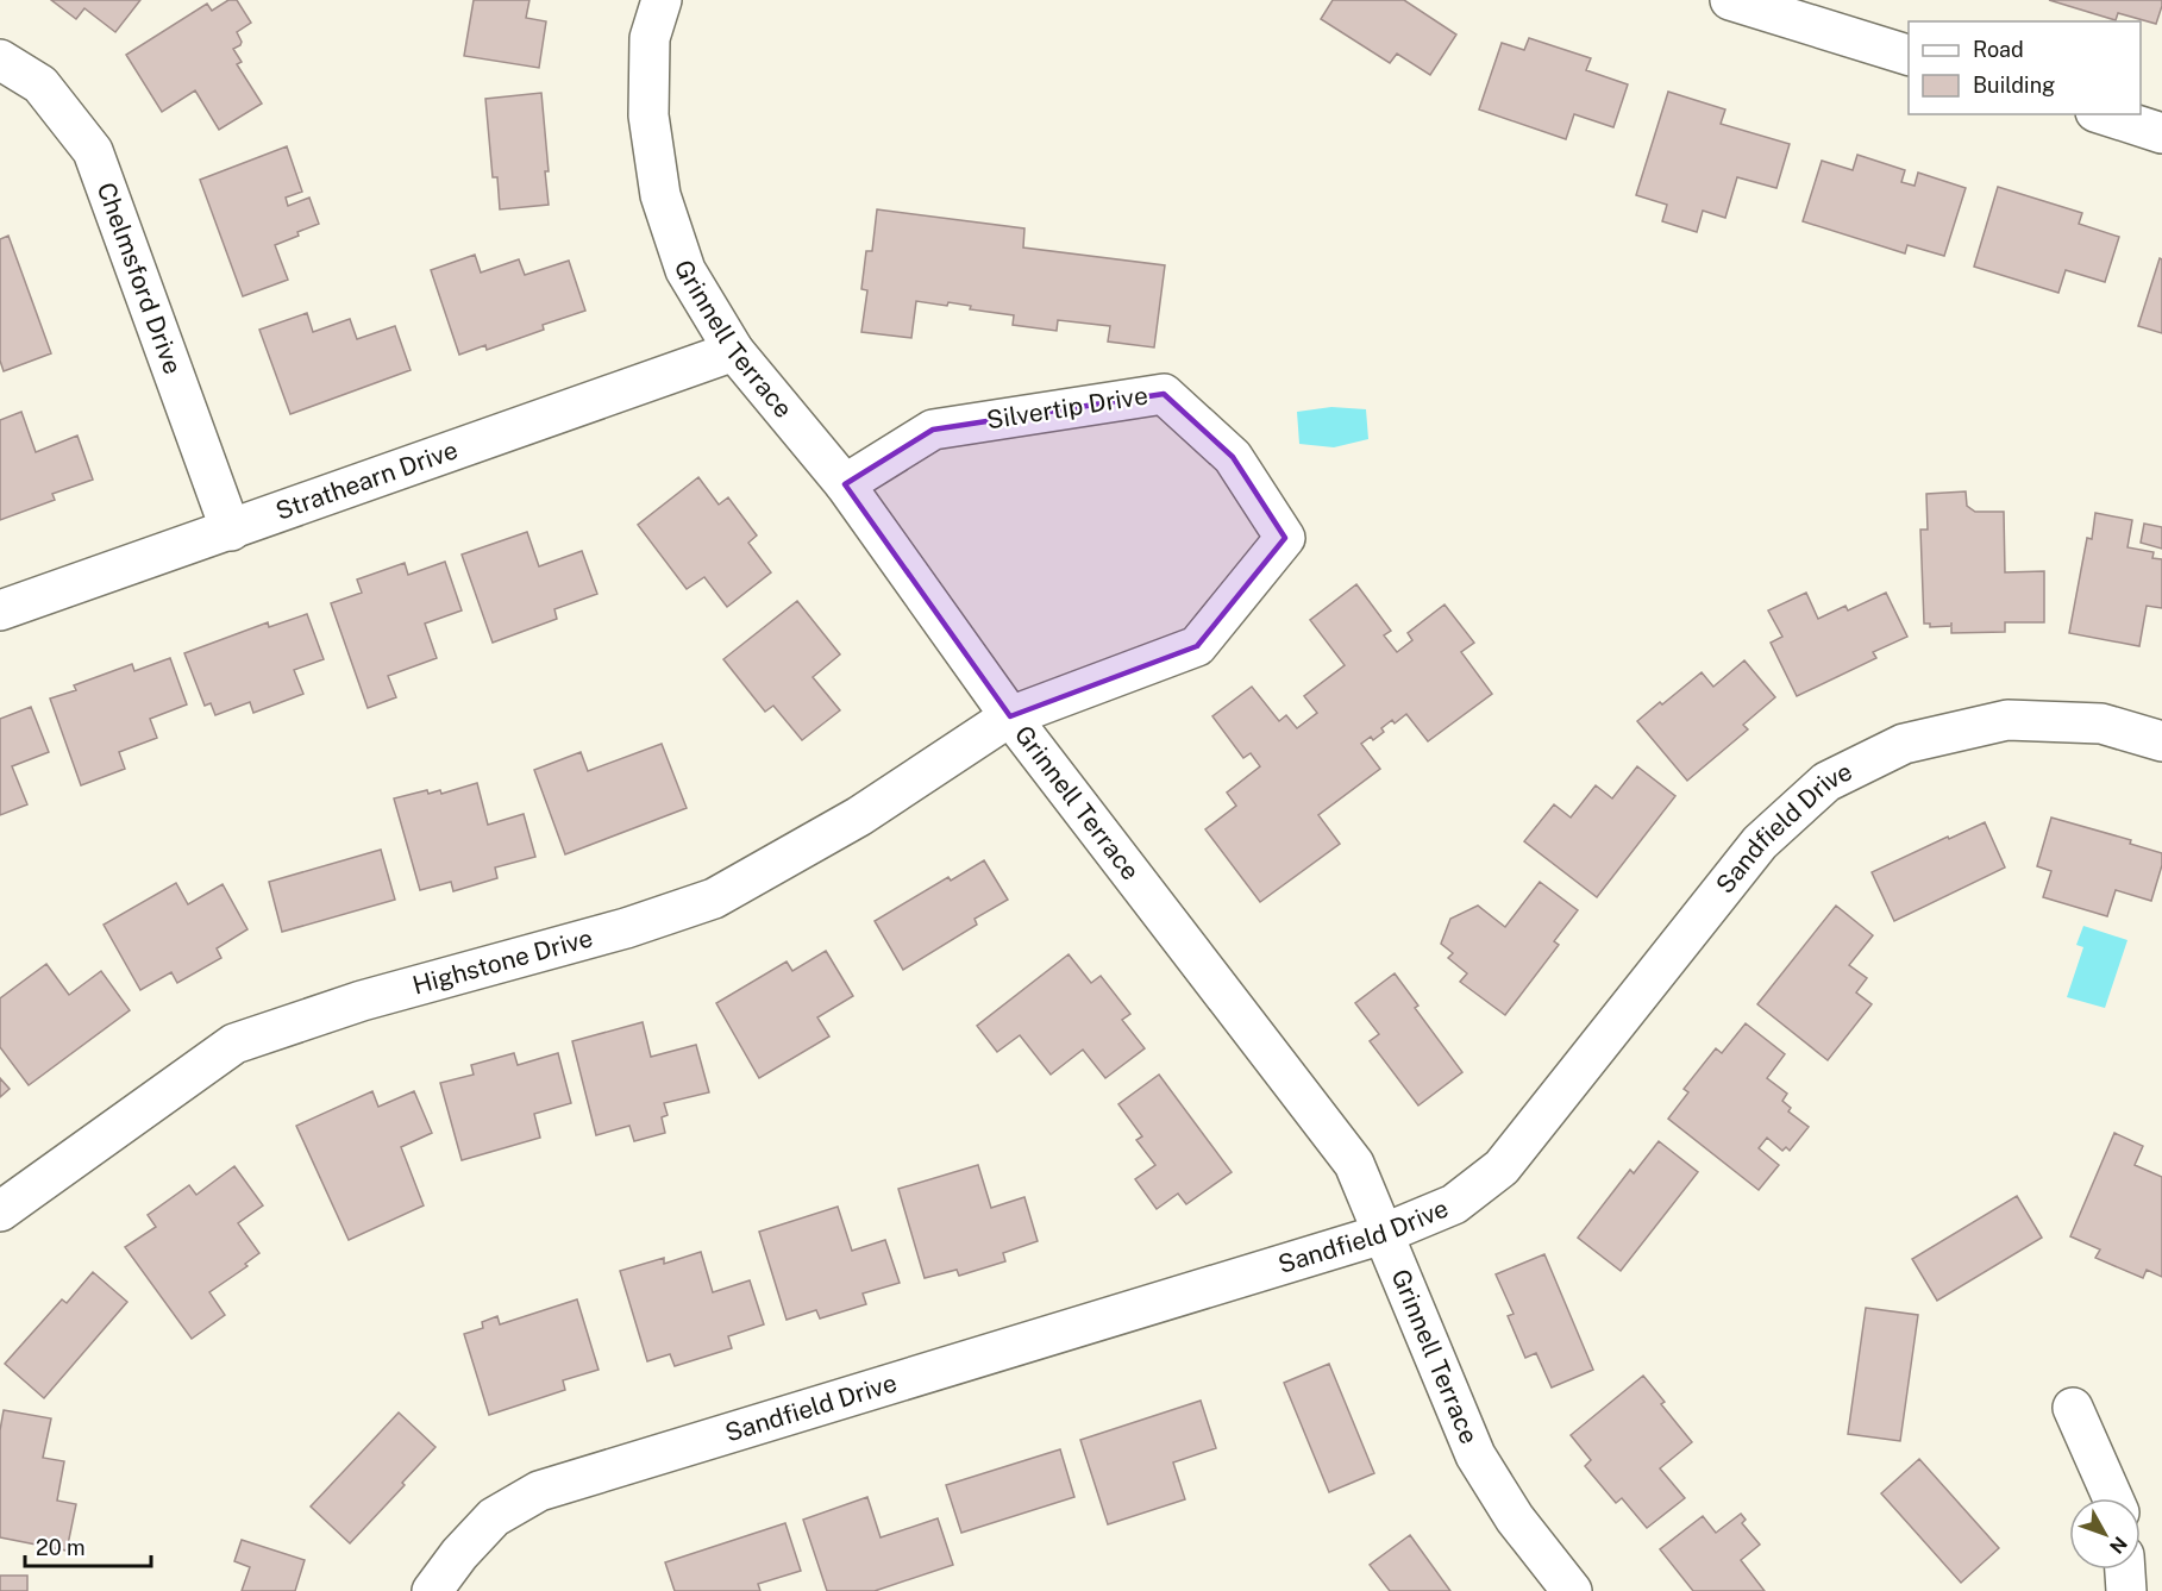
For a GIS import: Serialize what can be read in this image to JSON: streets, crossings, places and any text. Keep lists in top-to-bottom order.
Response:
{
  "streets": {
    "street": [
      "Chelmsford Drive",
      "Grinnell Terrace",
      "Silvertip Drive",
      "Strathearn Drive",
      "Sandfield Drive",
      "Highstone Drive"
    ]
  },
  "crossings": [
    ["Chelmsford Drive", "Strathearn Drive"],
    ["Grinnell Terrace", "Silvertip Drive"],
    ["Grinnell Terrace", "Strathearn Drive"],
    ["Grinnell Terrace", "Sandfield Drive"],
    ["Grinnell Terrace", "Highstone Drive"],
    ["Silvertip Drive", "Highstone Drive"]
  ],
  "legend": ["Road", "Building"],
  "scale_bar": "20 m",
  "north": "bottom right"
}
